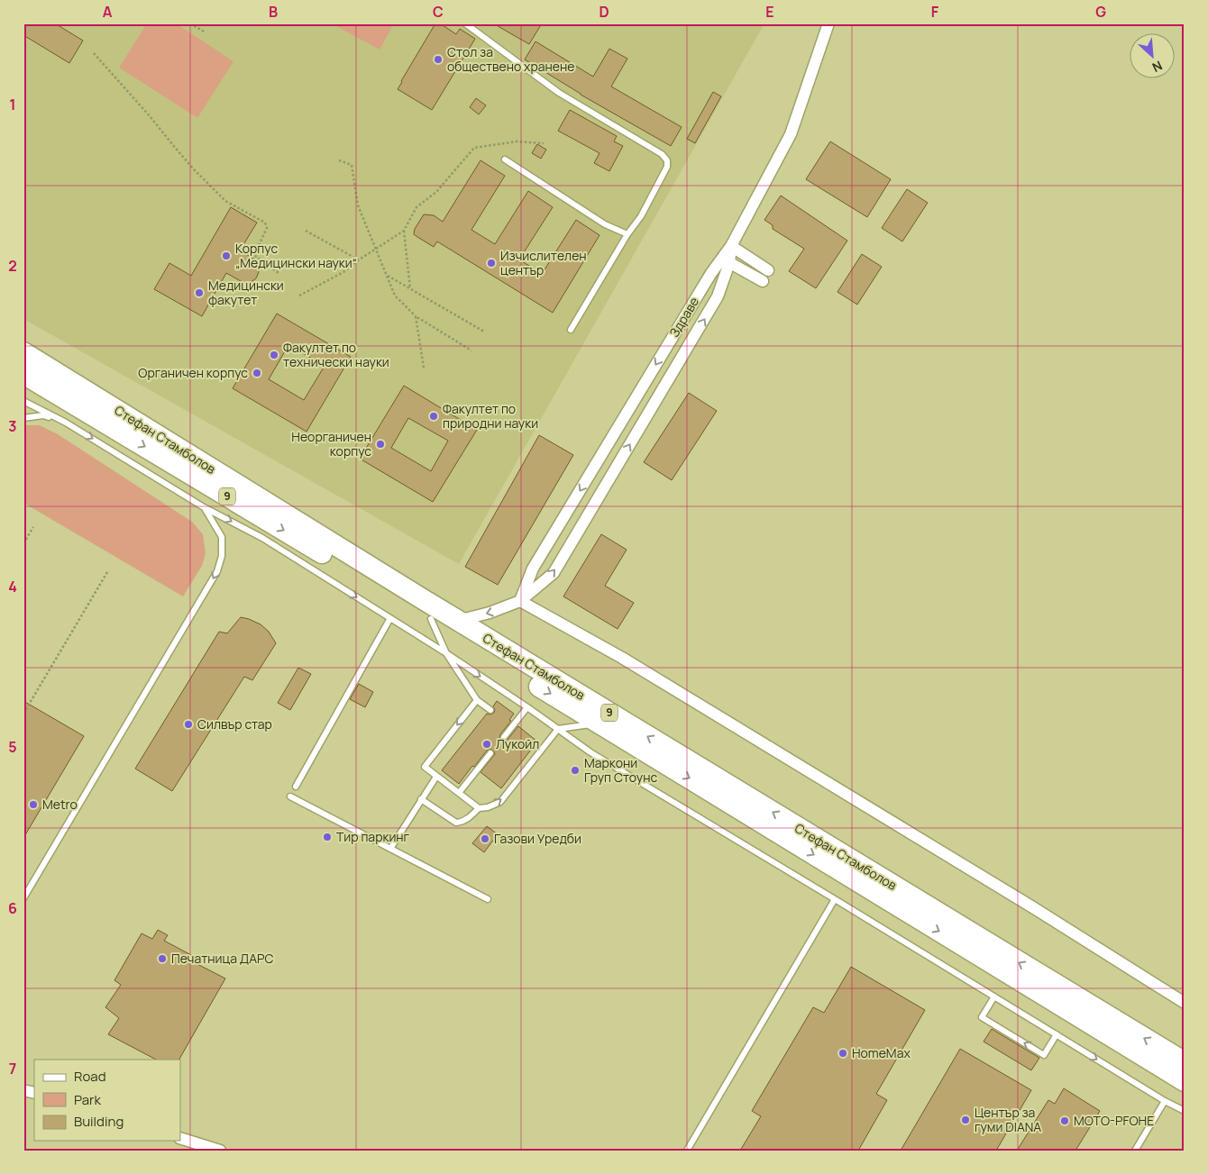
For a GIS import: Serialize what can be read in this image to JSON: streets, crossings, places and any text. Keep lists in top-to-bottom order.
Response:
{
  "streets": {
    "highway": ["Стефан Стамболов", "9"],
    "street": ["Здраве"]
  },
  "places": [
    "Стол за обществено хранене",
    "Корпус „Медицински науки“",
    "Изчислителен център",
    "Медицински факутет",
    "Факултет по технически науки",
    "Органичен корпус",
    "Факултет по природни науки",
    "Неорганичен корпус",
    "Силвър стар",
    "Лукойл",
    "Маркони Груп Стоунс",
    "Metro",
    "Тир паркинг",
    "Газови Уредби",
    "Печатница ДАРС",
    "HomeMax",
    "Център за гуми DIANA",
    "MOTO-PFOHE"
  ],
  "legend": ["Road", "Park", "Building"],
  "north": "bottom right",
  "grid": {
    "columns": [
      "A",
      "B",
      "C",
      "D",
      "E",
      "F",
      "G"
    ],
    "rows": [
      "1",
      "2",
      "3",
      "4",
      "5",
      "6",
      "7"
    ]
  }
}
